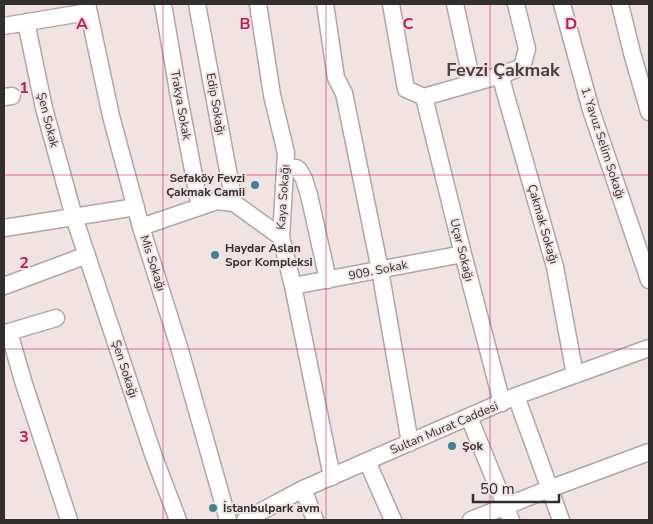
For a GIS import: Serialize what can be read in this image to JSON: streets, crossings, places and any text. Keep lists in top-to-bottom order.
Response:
{
  "streets": {
    "street": [
      "Edip Sokağı",
      "Trakya Sokak",
      "Şen Sokak",
      "1. Yavuz Selim Sokağı",
      "Kaya Sokağı",
      "Çakmak Sokağı",
      "Uçar Sokağı",
      "Mis Sokağı",
      "909. Sokak",
      "Şen Sokağı",
      "Sultan Murat Caddesi"
    ]
  },
  "crossings": [
    ["Şen Sokak", "Şen Sokağı"],
    ["Kaya Sokağı", "909. Sokak"],
    ["Kaya Sokağı", "Sultan Murat Caddesi"],
    ["Çakmak Sokağı", "Sultan Murat Caddesi"],
    ["Uçar Sokağı", "909. Sokak"],
    ["Uçar Sokağı", "Sultan Murat Caddesi"]
  ],
  "districts": ["Fevzi Çakmak"],
  "places": [
    "Sefaköy Fevzi Çakmak Camii",
    "Haydar Aslan Spor Kompleksi",
    "Şok",
    "İstanbulpark avm"
  ],
  "scale_bar": "50 m",
  "grid": {
    "columns": [
      "A",
      "B",
      "C",
      "D"
    ],
    "rows": ["1", "2", "3"]
  }
}
